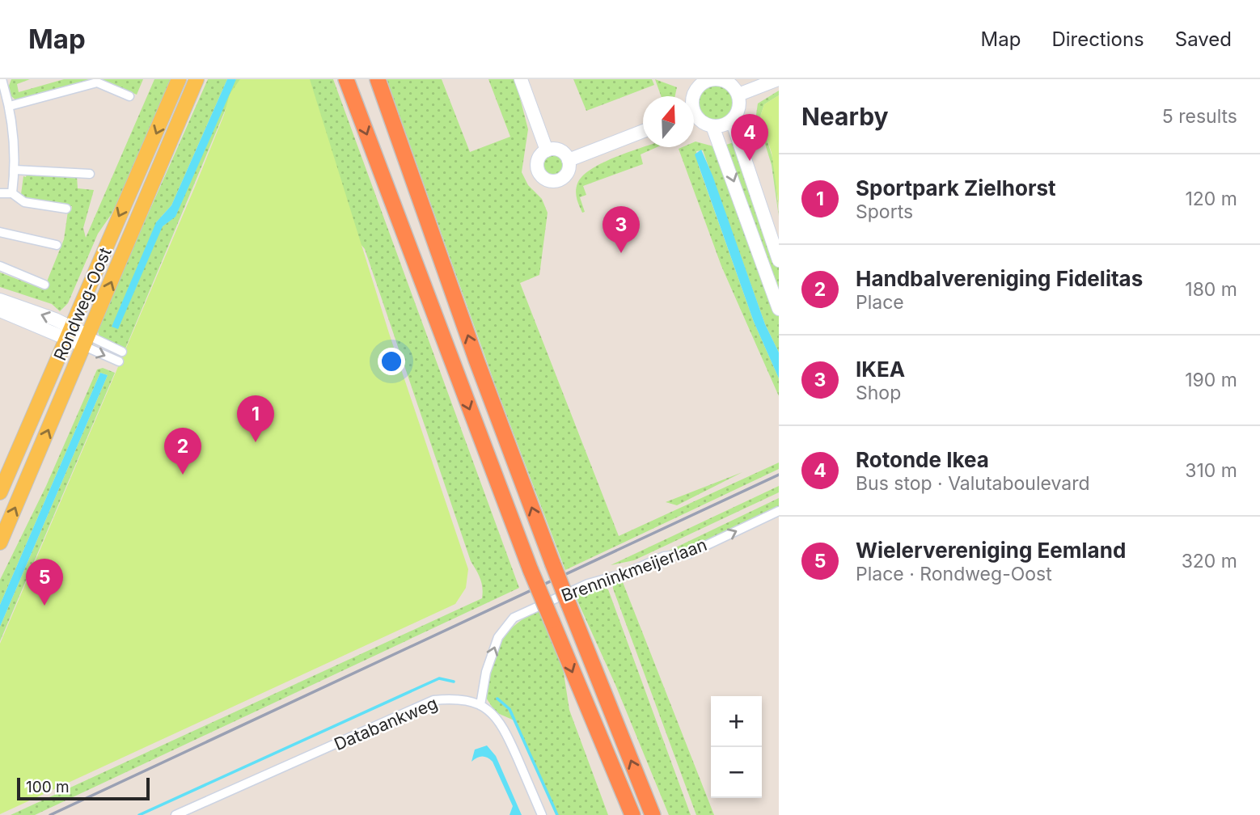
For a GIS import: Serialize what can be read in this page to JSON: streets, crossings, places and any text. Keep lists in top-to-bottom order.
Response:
{
  "streets": {
    "main road": ["Rondweg-Oost"],
    "street": ["Brenninkmeijerlaan", "Databankweg"]
  },
  "crossings": [
    ["Brenninkmeijerlaan", "Databankweg"]
  ],
  "one_way": ["Brenninkmeijerlaan"],
  "scale_bar": "100 m",
  "north": "top",
  "page": {
    "header": "Map",
    "nav": ["Map", "Directions", "Saved"],
    "heading": ["Nearby", "5 results"],
    "pins": [
      "4",
      "3",
      "1",
      "2",
      "5"
    ],
    "list": [
      {
        "mark": "1",
        "name": "Sportpark Zielhorst",
        "note": "Sports",
        "value": "120 m"
      },
      {
        "mark": "2",
        "name": "Handbalvereniging Fidelitas",
        "note": "Place",
        "value": "180 m"
      },
      {
        "mark": "3",
        "name": "IKEA",
        "note": "Shop",
        "value": "190 m"
      },
      {
        "mark": "4",
        "name": "Rotonde Ikea",
        "note": "Bus stop · Valutaboulevard",
        "value": "310 m"
      },
      {
        "mark": "5",
        "name": "Wielervereniging Eemland",
        "note": "Place · Rondweg-Oost",
        "value": "320 m"
      }
    ],
    "map_buttons": ["+", "−"],
    "scale": "100 m"
  }
}
